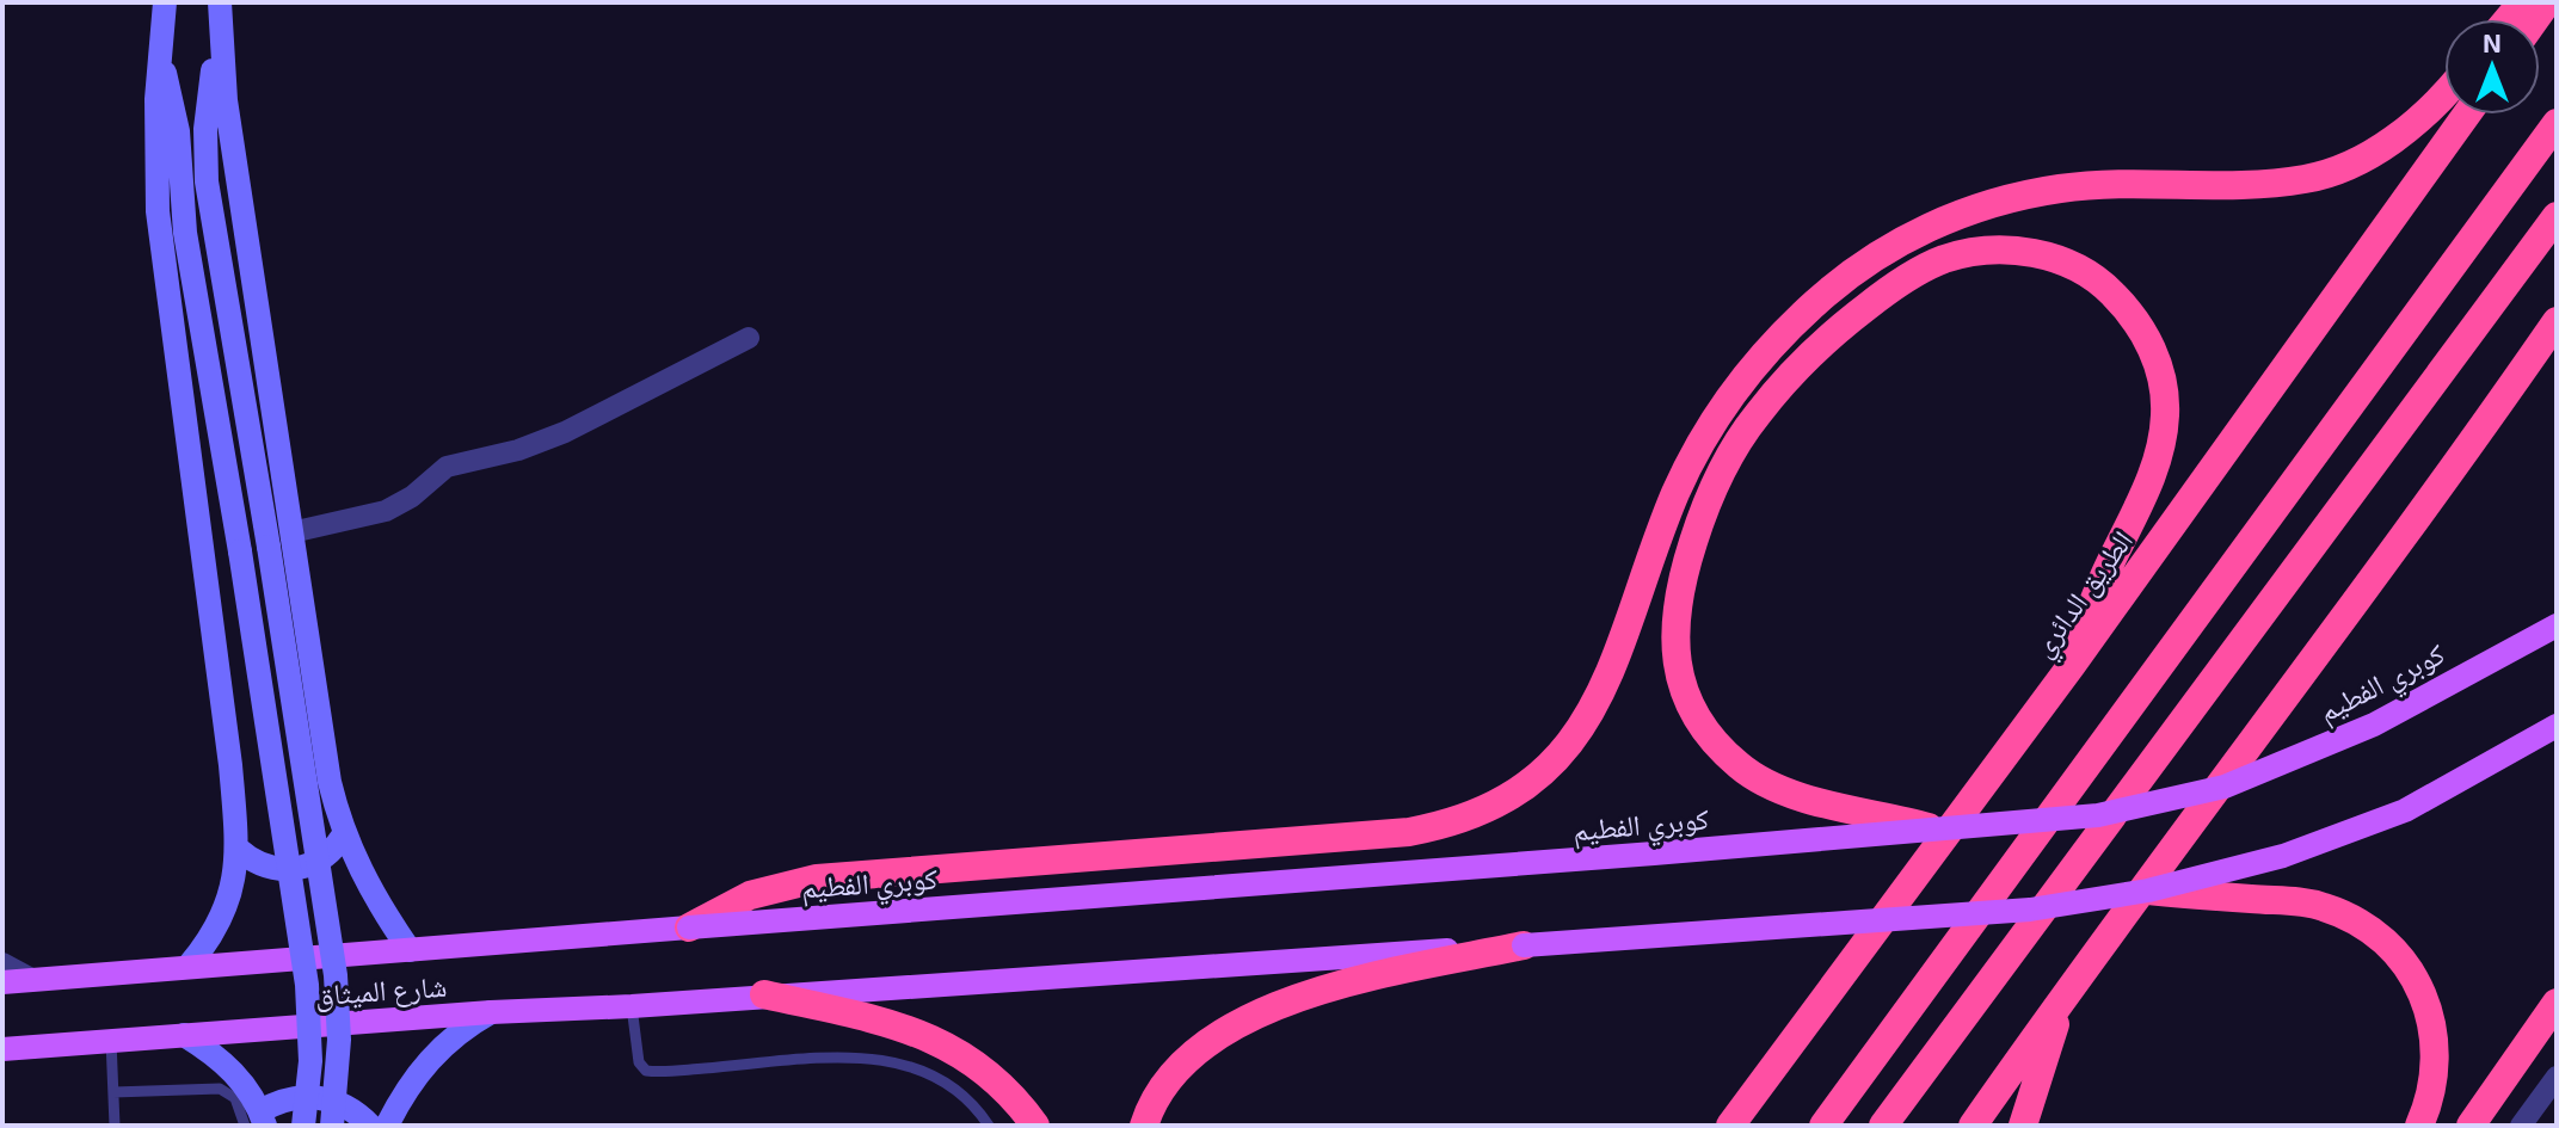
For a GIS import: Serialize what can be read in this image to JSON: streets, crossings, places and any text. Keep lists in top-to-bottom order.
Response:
{
  "streets": {
    "highway": ["الطريق الدائري"],
    "main road": ["كوبري الفطيم", "شارع الميثاق"]
  },
  "crossings": [
    ["كوبري الفطيم", "شارع الميثاق"]
  ],
  "north": "top"
}
